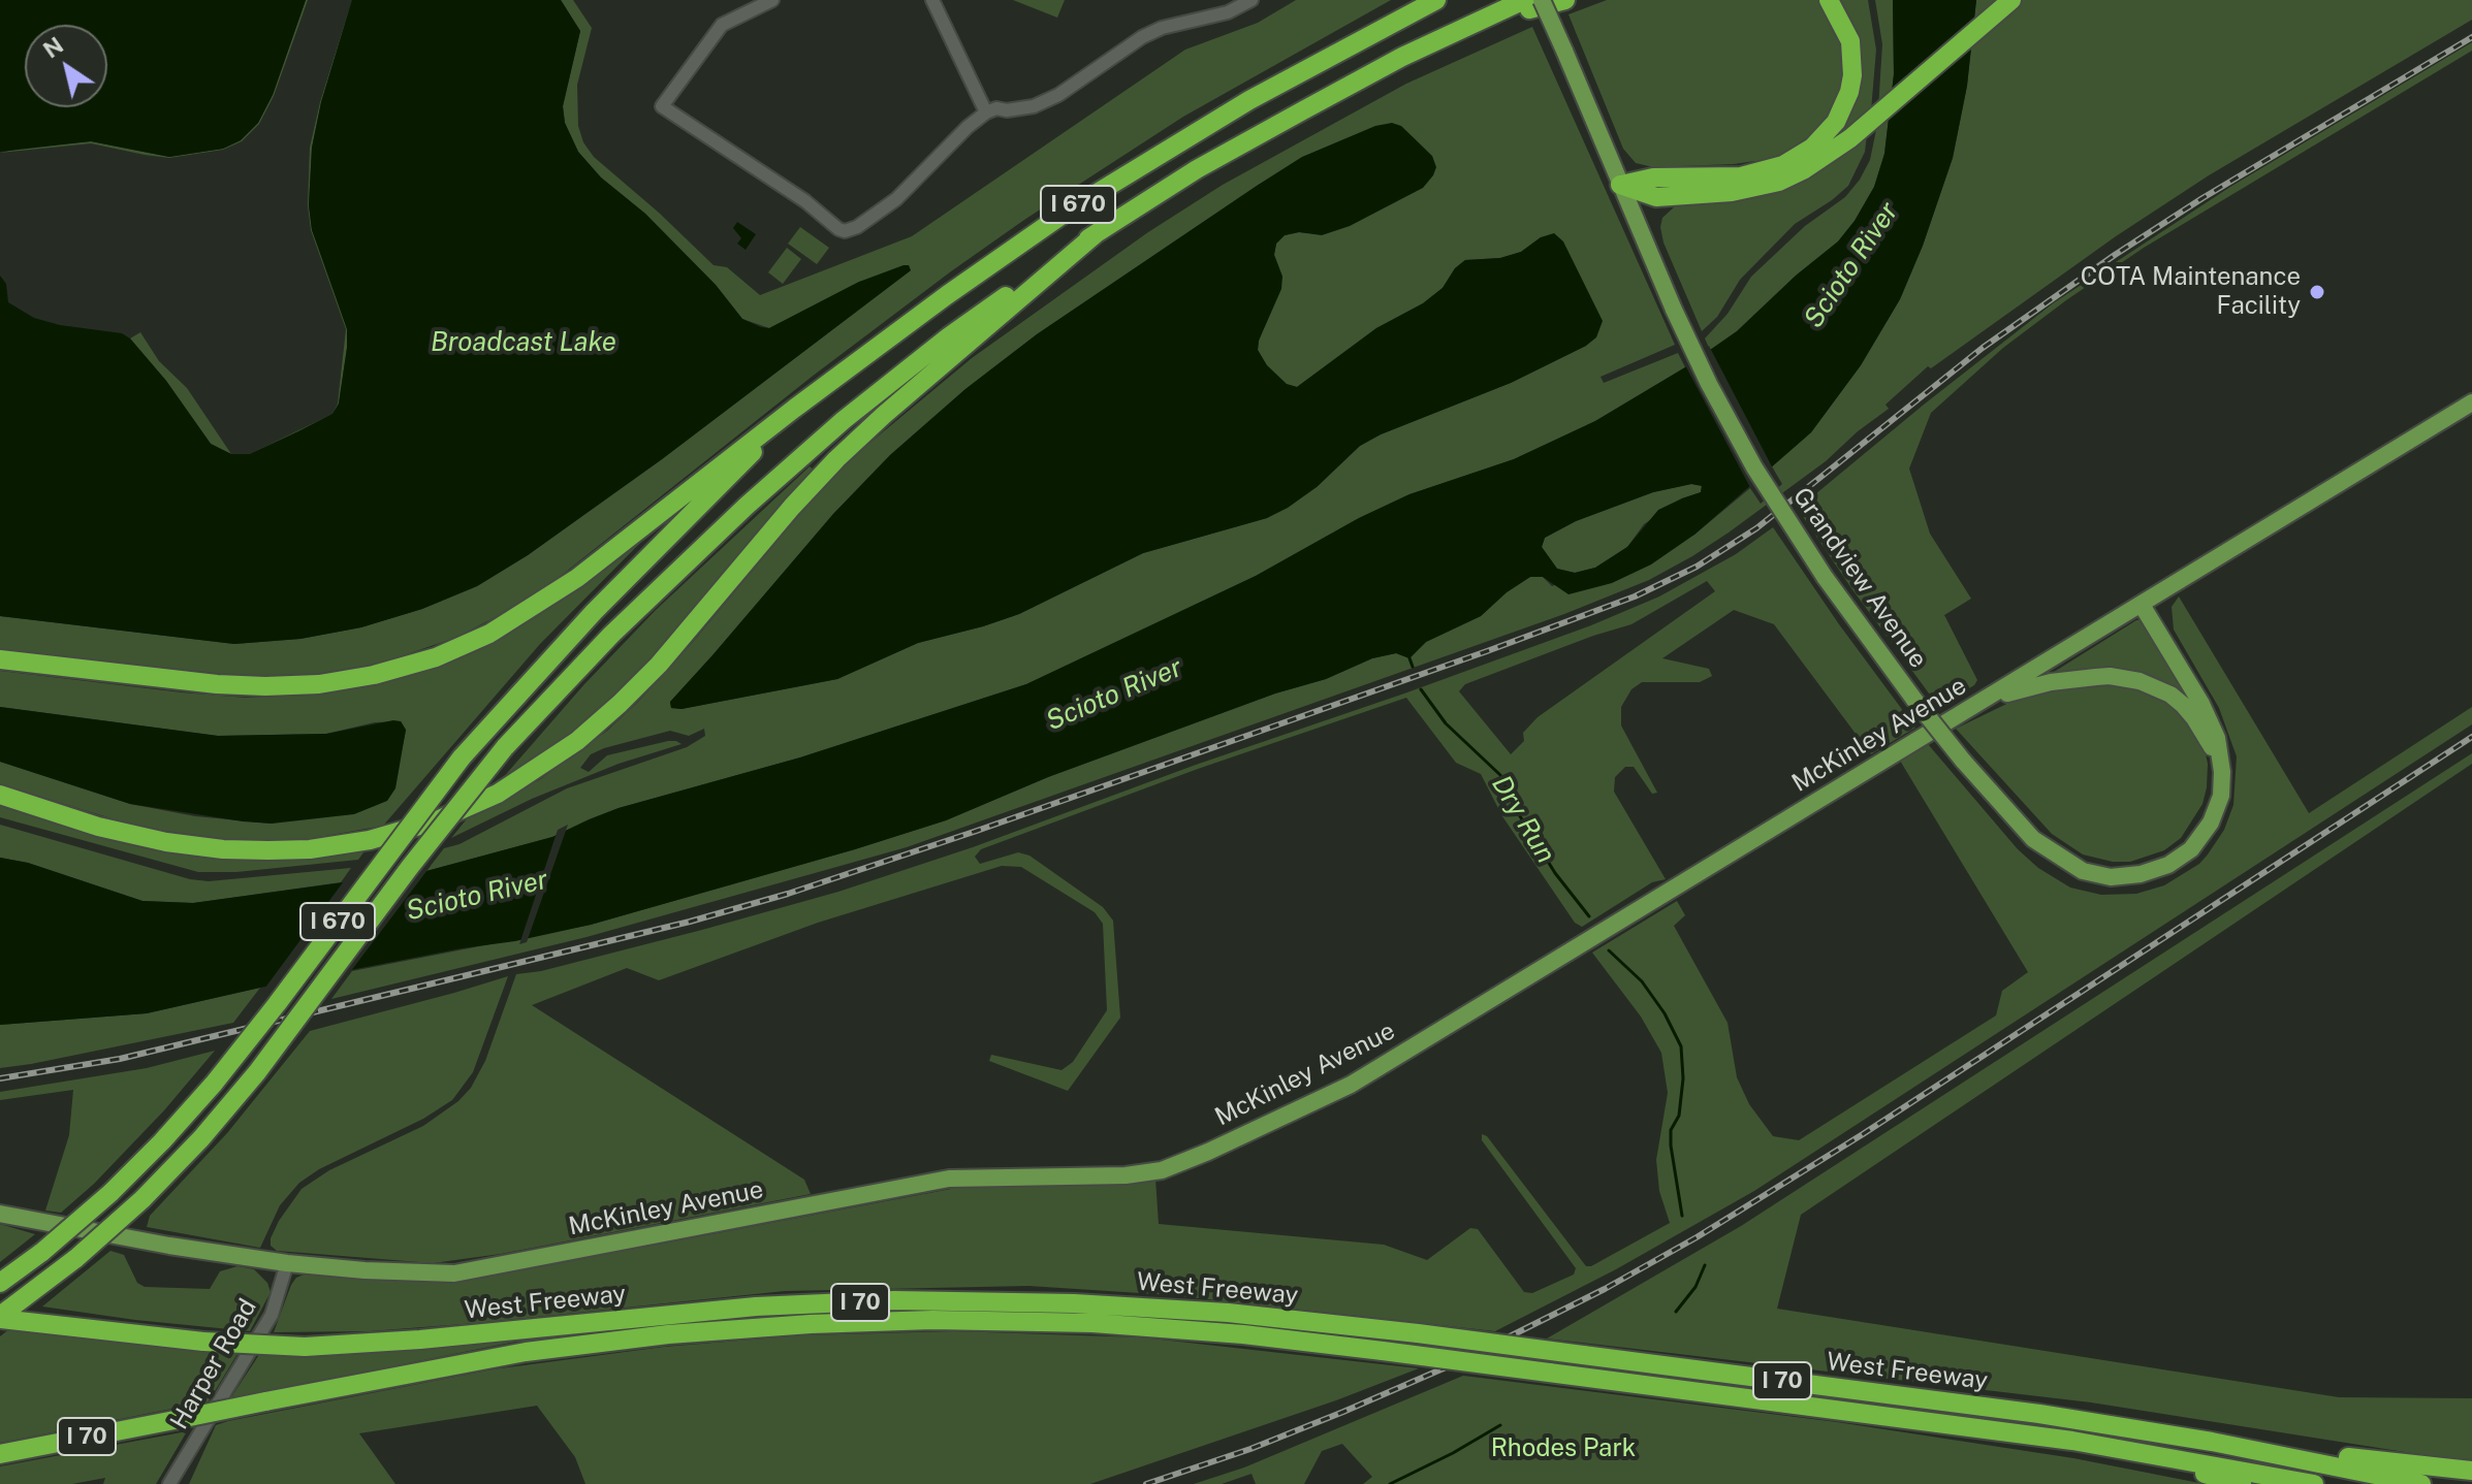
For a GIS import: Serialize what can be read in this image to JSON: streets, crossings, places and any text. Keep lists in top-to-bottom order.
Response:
{
  "streets": {
    "highway": ["I 670", "West Freeway", "I 70"],
    "main road": ["Grandview Avenue", "McKinley Avenue"],
    "street": ["Harper Road"]
  },
  "crossings": [
    ["I 670", "West Freeway"],
    ["Grandview Avenue", "McKinley Avenue"],
    ["McKinley Avenue", "Harper Road"]
  ],
  "water": ["Scioto River", "Broadcast Lake", "Dry Run"],
  "parks": ["Rhodes Park"],
  "places": ["COTA Maintenance Facility"],
  "north": "top left"
}
